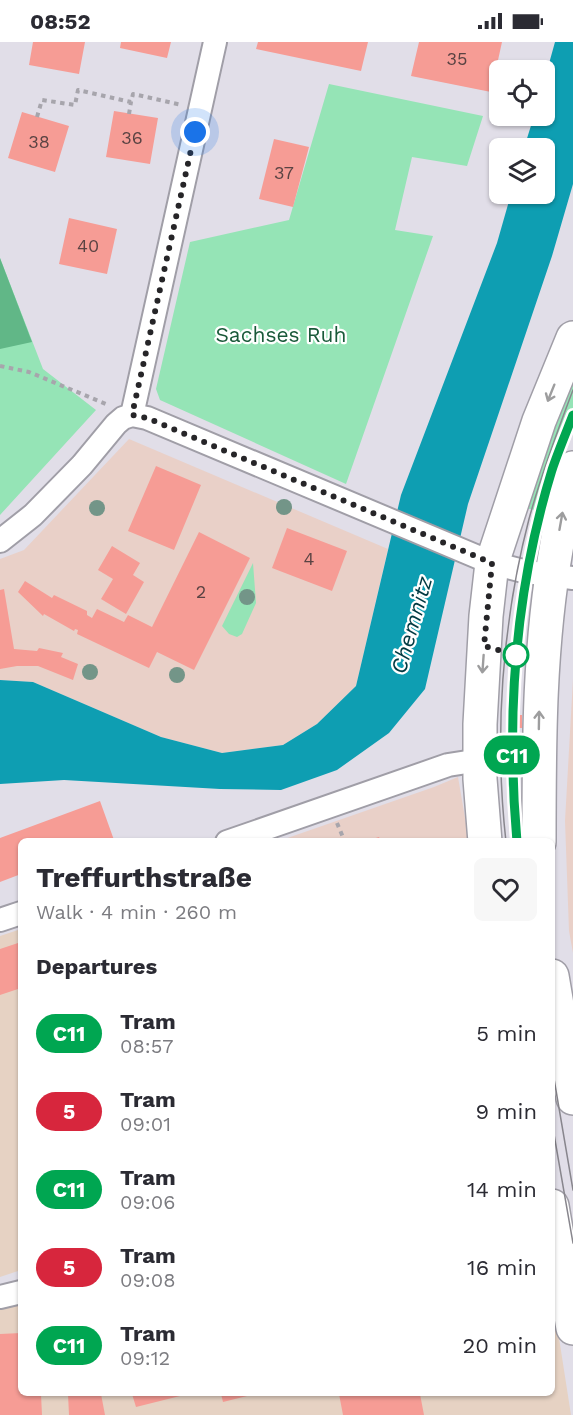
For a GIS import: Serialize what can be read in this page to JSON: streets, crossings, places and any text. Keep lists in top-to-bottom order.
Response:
{
  "water": ["Chemnitz"],
  "parks": ["Sachses Ruh"],
  "lines": ["tram line C11"],
  "house_numbers": [
    "35",
    "36",
    "38",
    "37",
    "40",
    "4",
    "2"
  ],
  "page": {
    "status": "08:52",
    "on_map": "C11",
    "heading": [
      ["Treffurthstraße", "Walk · 4 min · 260 m"],
      "Departures"
    ],
    "list": [
      {
        "mark": "C11",
        "name": "Tram",
        "note": "08:57",
        "value": "5 min"
      },
      {
        "mark": "5",
        "name": "Tram",
        "note": "09:01",
        "value": "9 min"
      },
      {
        "mark": "C11",
        "name": "Tram",
        "note": "09:06",
        "value": "14 min"
      },
      {
        "mark": "5",
        "name": "Tram",
        "note": "09:08",
        "value": "16 min"
      },
      {
        "mark": "C11",
        "name": "Tram",
        "note": "09:12",
        "value": "20 min"
      }
    ]
  }
}
